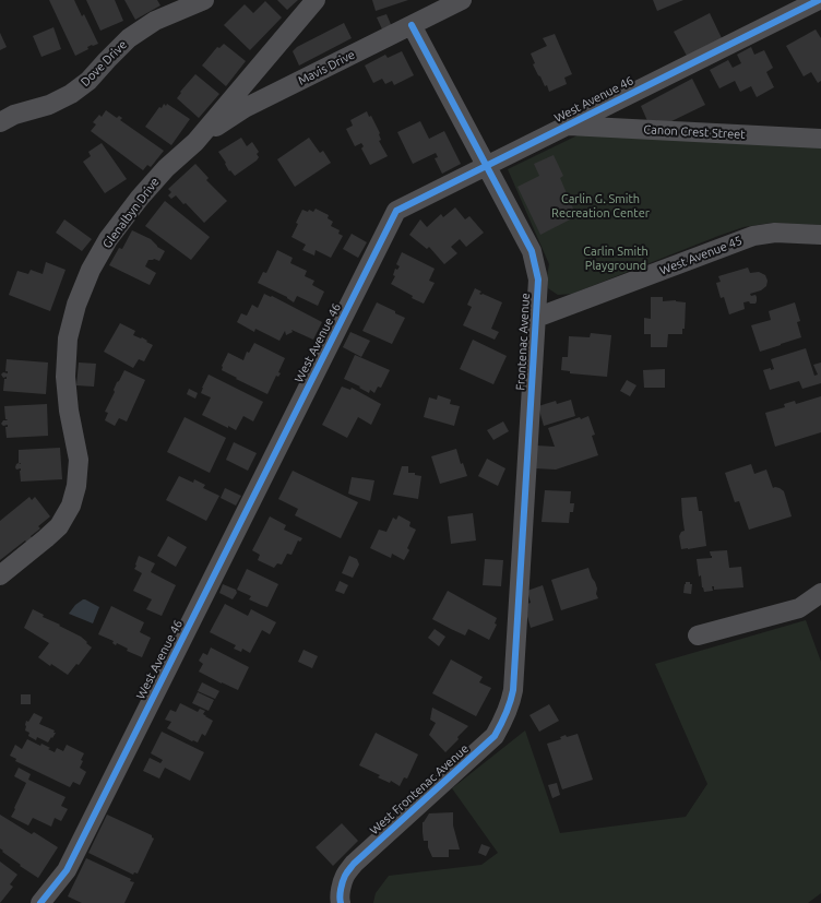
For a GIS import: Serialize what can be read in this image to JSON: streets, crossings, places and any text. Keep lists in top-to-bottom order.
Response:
{
  "streets": {
    "street": [
      "Dove Drive",
      "Mavis Drive",
      "West Avenue 46",
      "Canon Crest Street",
      "Glenalbyn Drive",
      "West Avenue 45",
      "Frontenac Avenue",
      "West Frontenac Avenue"
    ]
  },
  "crossings": [
    ["Mavis Drive", "Glenalbyn Drive"],
    ["Mavis Drive", "Frontenac Avenue"],
    ["West Avenue 46", "Canon Crest Street"],
    ["West Avenue 46", "Frontenac Avenue"],
    ["West Avenue 45", "Frontenac Avenue"],
    ["Frontenac Avenue", "West Frontenac Avenue"]
  ],
  "parks": ["Carlin G. Smith Recreation Center", "Carlin Smith Playground"]
}
